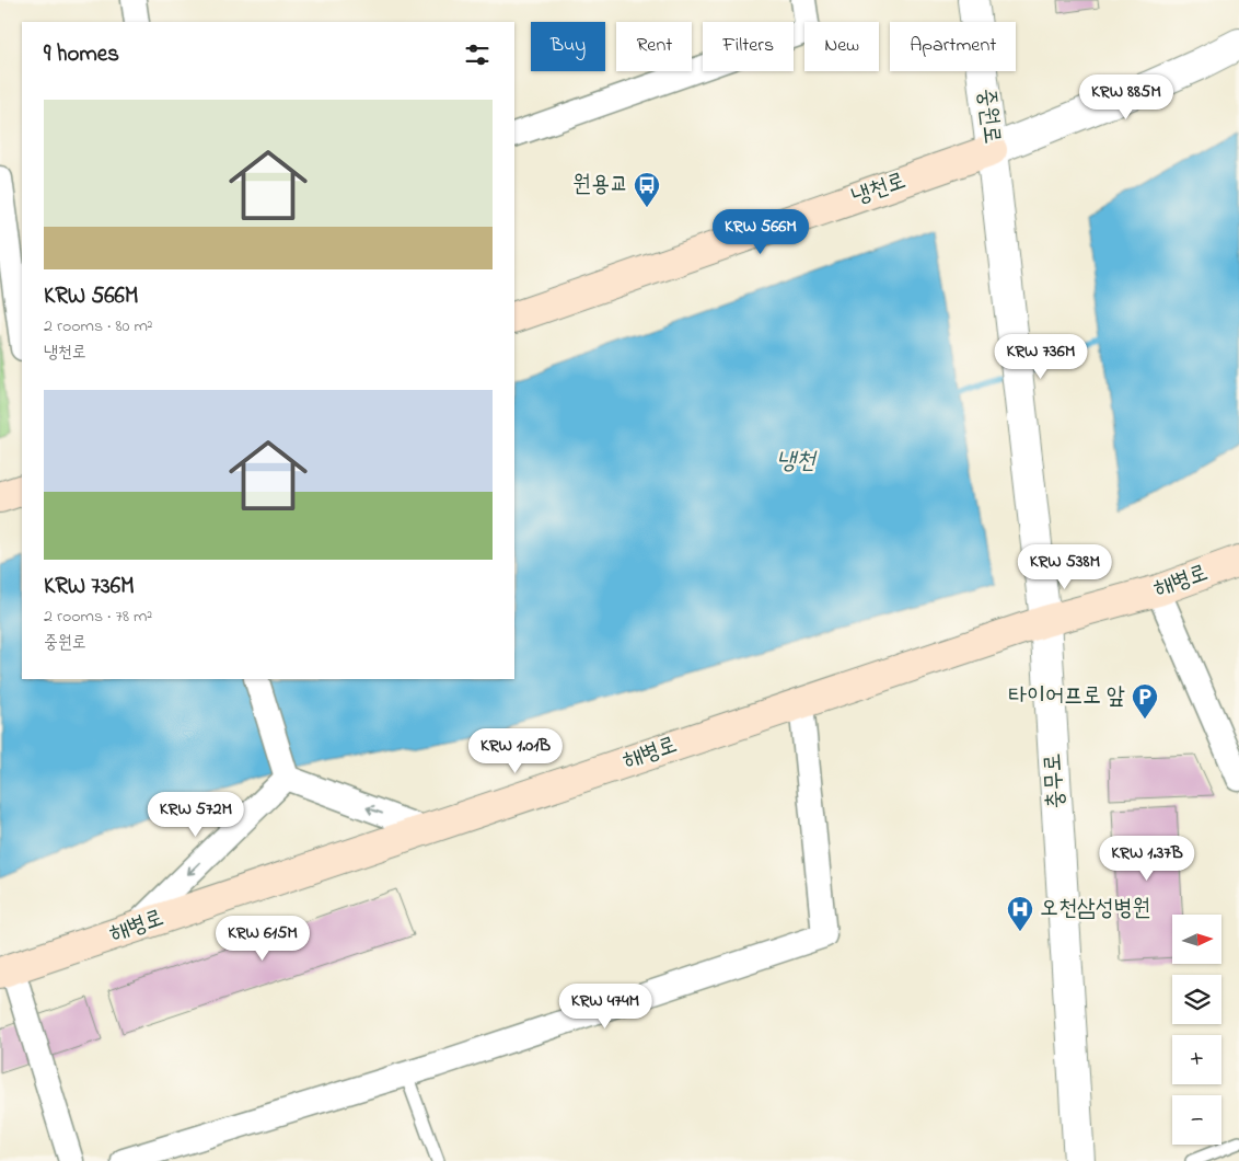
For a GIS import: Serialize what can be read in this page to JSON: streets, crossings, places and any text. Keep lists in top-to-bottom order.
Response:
{
  "streets": {
    "main road": ["냉천로", "해병로"],
    "street": ["중원로", "충무로"]
  },
  "crossings": [
    ["중원로", "냉천로"],
    ["중원로", "충무로"],
    ["해병로", "충무로"]
  ],
  "water": ["냉천"],
  "places": {
    "bus stop": ["원용교"],
    "parking": ["타이어프로 앞"],
    "hospital": ["오천삼성병원"]
  },
  "north": "right",
  "page": {
    "chip": [
      "Buy",
      "Rent",
      "Filters",
      "New",
      "Apartment"
    ],
    "heading": "9 homes",
    "price": [
      "KRW 885M",
      "KRW 566M",
      "KRW 736M",
      "KRW 538M",
      "KRW 1.01B",
      "KRW 572M",
      "KRW 1.37B",
      "KRW 615M",
      "KRW 474M"
    ],
    "list": [
      {
        "name": "KRW 566M",
        "note": "2 rooms · 80 m² · 냉천로"
      },
      {
        "name": "KRW 736M",
        "note": "2 rooms · 78 m² · 중원로"
      }
    ],
    "map_buttons": ["+", "−"]
  }
}
